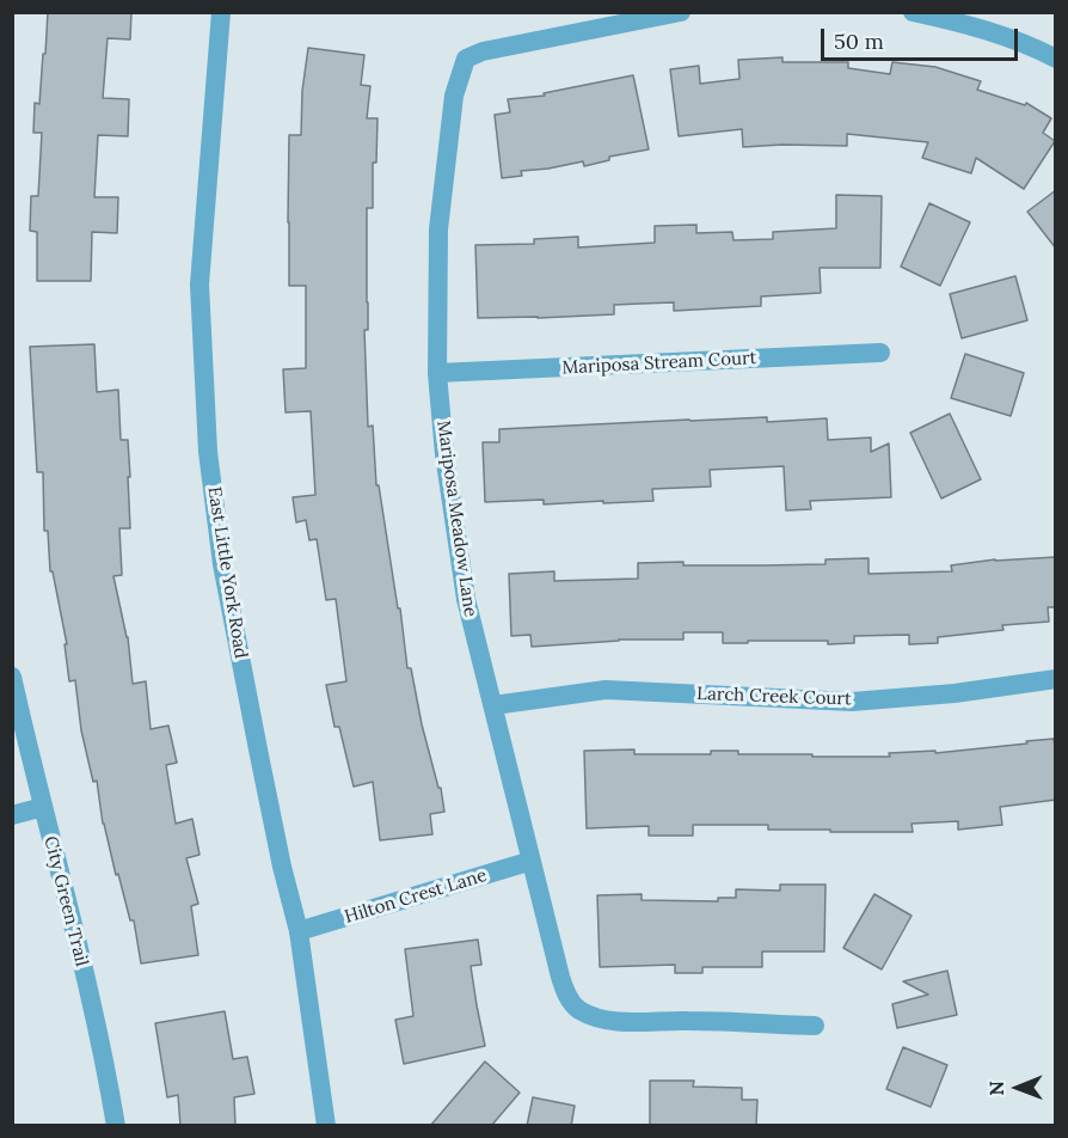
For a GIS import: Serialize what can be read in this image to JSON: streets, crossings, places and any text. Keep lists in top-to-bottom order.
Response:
{
  "streets": {
    "street": [
      "Mariposa Stream Court",
      "Mariposa Meadow Lane",
      "East Little York Road",
      "Larch Creek Court",
      "Hilton Crest Lane",
      "City Green Trail"
    ]
  },
  "crossings": [
    ["Mariposa Stream Court", "Mariposa Meadow Lane"],
    ["Mariposa Meadow Lane", "Larch Creek Court"],
    ["Mariposa Meadow Lane", "Hilton Crest Lane"],
    ["East Little York Road", "Hilton Crest Lane"]
  ],
  "scale_bar": "50 m",
  "north": "left"
}
